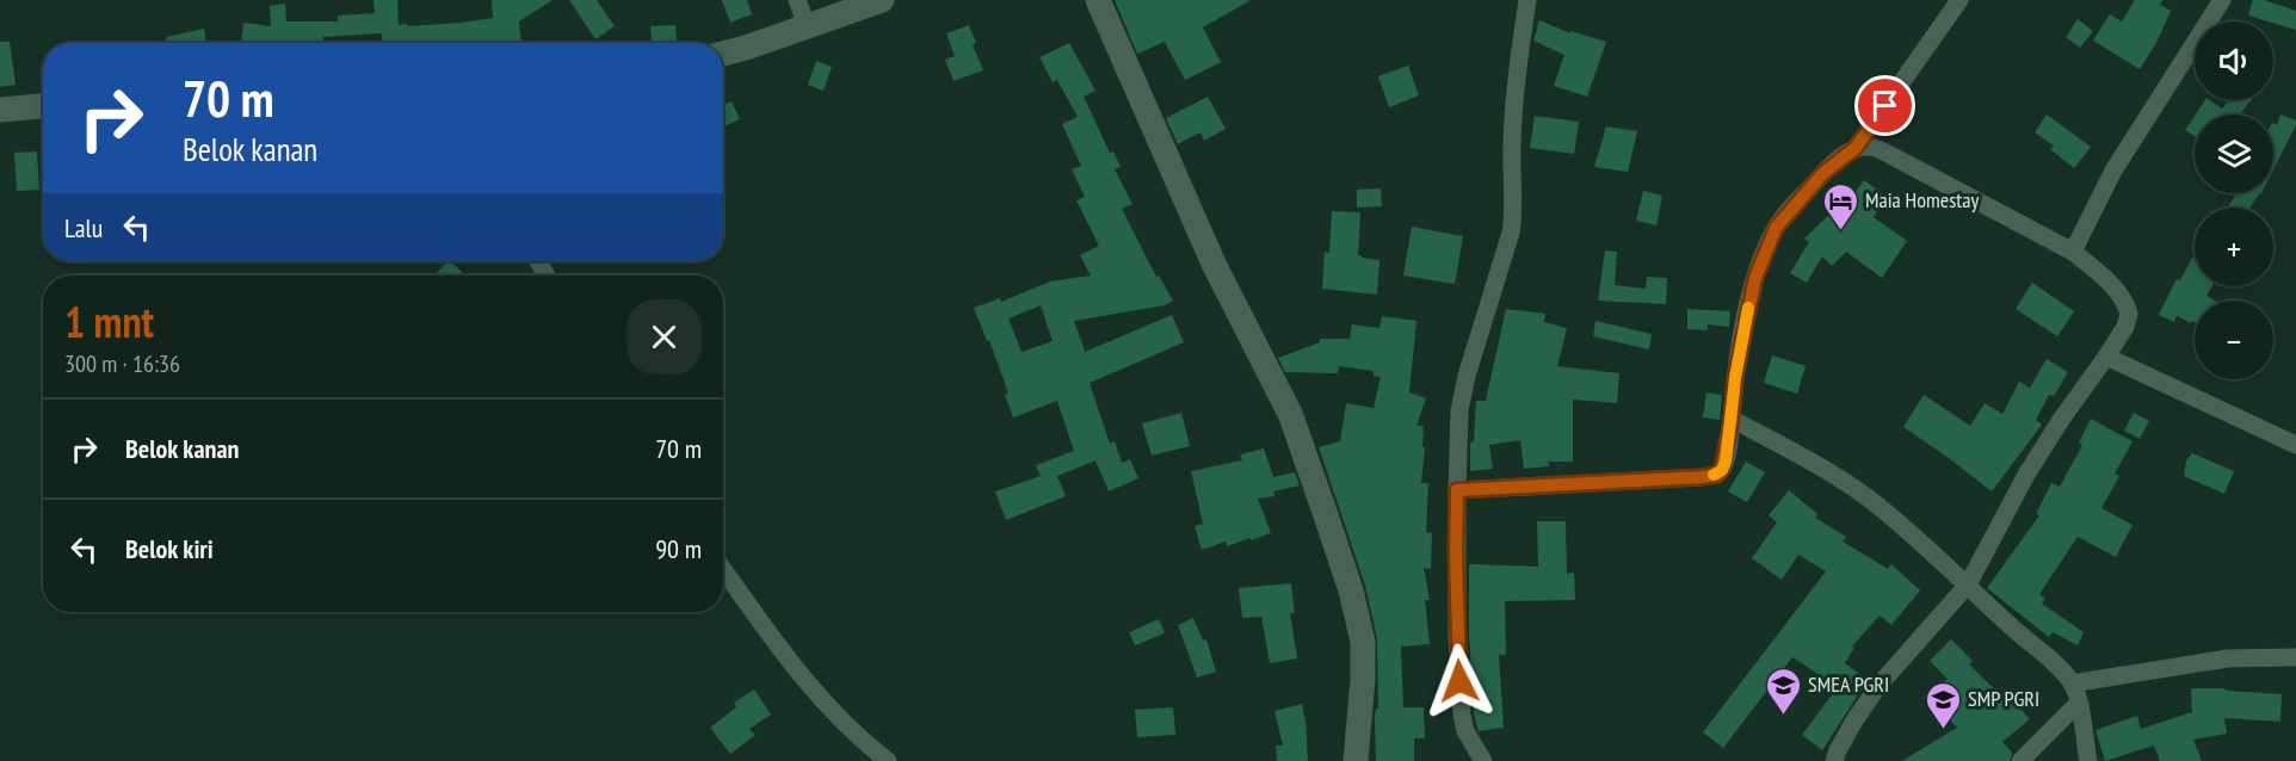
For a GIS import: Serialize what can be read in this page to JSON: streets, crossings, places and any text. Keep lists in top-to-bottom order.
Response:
{
  "places": {
    "hotel": ["Maia Homestay"],
    "school or university": ["SMEA PGRI", "SMP PGRI"]
  },
  "page": {
    "map_buttons": ["+", "−"],
    "turn": ["70 m", "Belok kanan"],
    "then": "Lalu",
    "heading": ["1 mnt", "300 m · 16:36"],
    "list": [
      {
        "name": "Belok kanan",
        "value": "70 m"
      },
      {
        "name": "Belok kiri",
        "value": "90 m"
      }
    ]
  }
}
